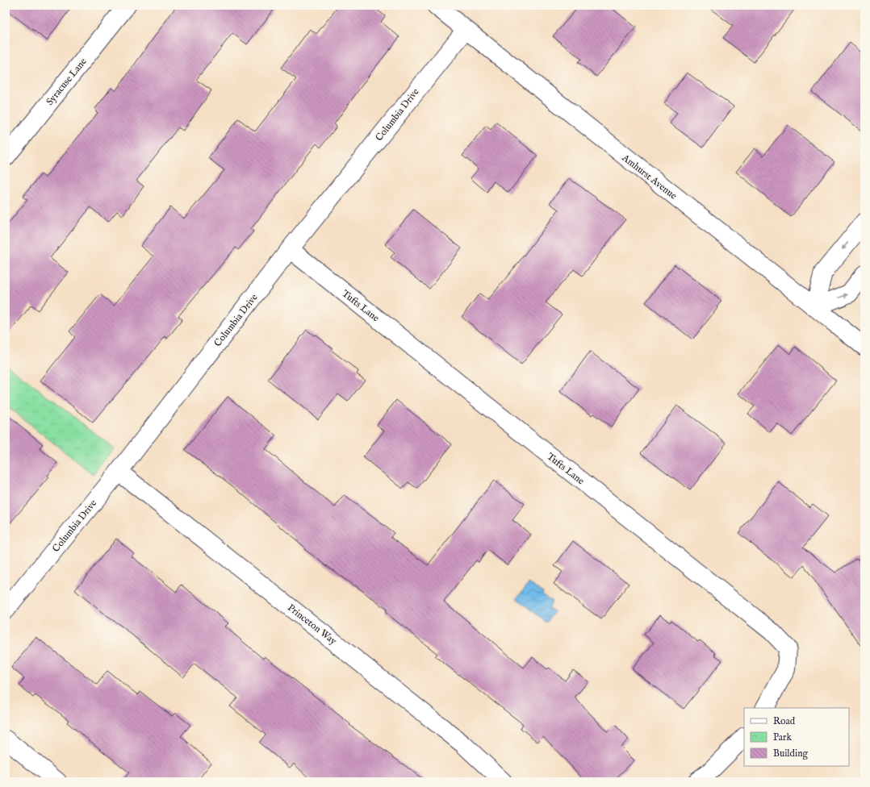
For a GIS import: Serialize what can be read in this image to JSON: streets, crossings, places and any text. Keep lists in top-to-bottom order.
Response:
{
  "streets": {
    "street": [
      "Syracuse Lane",
      "Columbia Drive",
      "Amhurst Avenue",
      "Tufts Lane",
      "Princeton Way"
    ]
  },
  "crossings": [
    ["Columbia Drive", "Amhurst Avenue"],
    ["Columbia Drive", "Tufts Lane"],
    ["Columbia Drive", "Princeton Way"]
  ],
  "legend": ["Road", "Park", "Building"]
}
